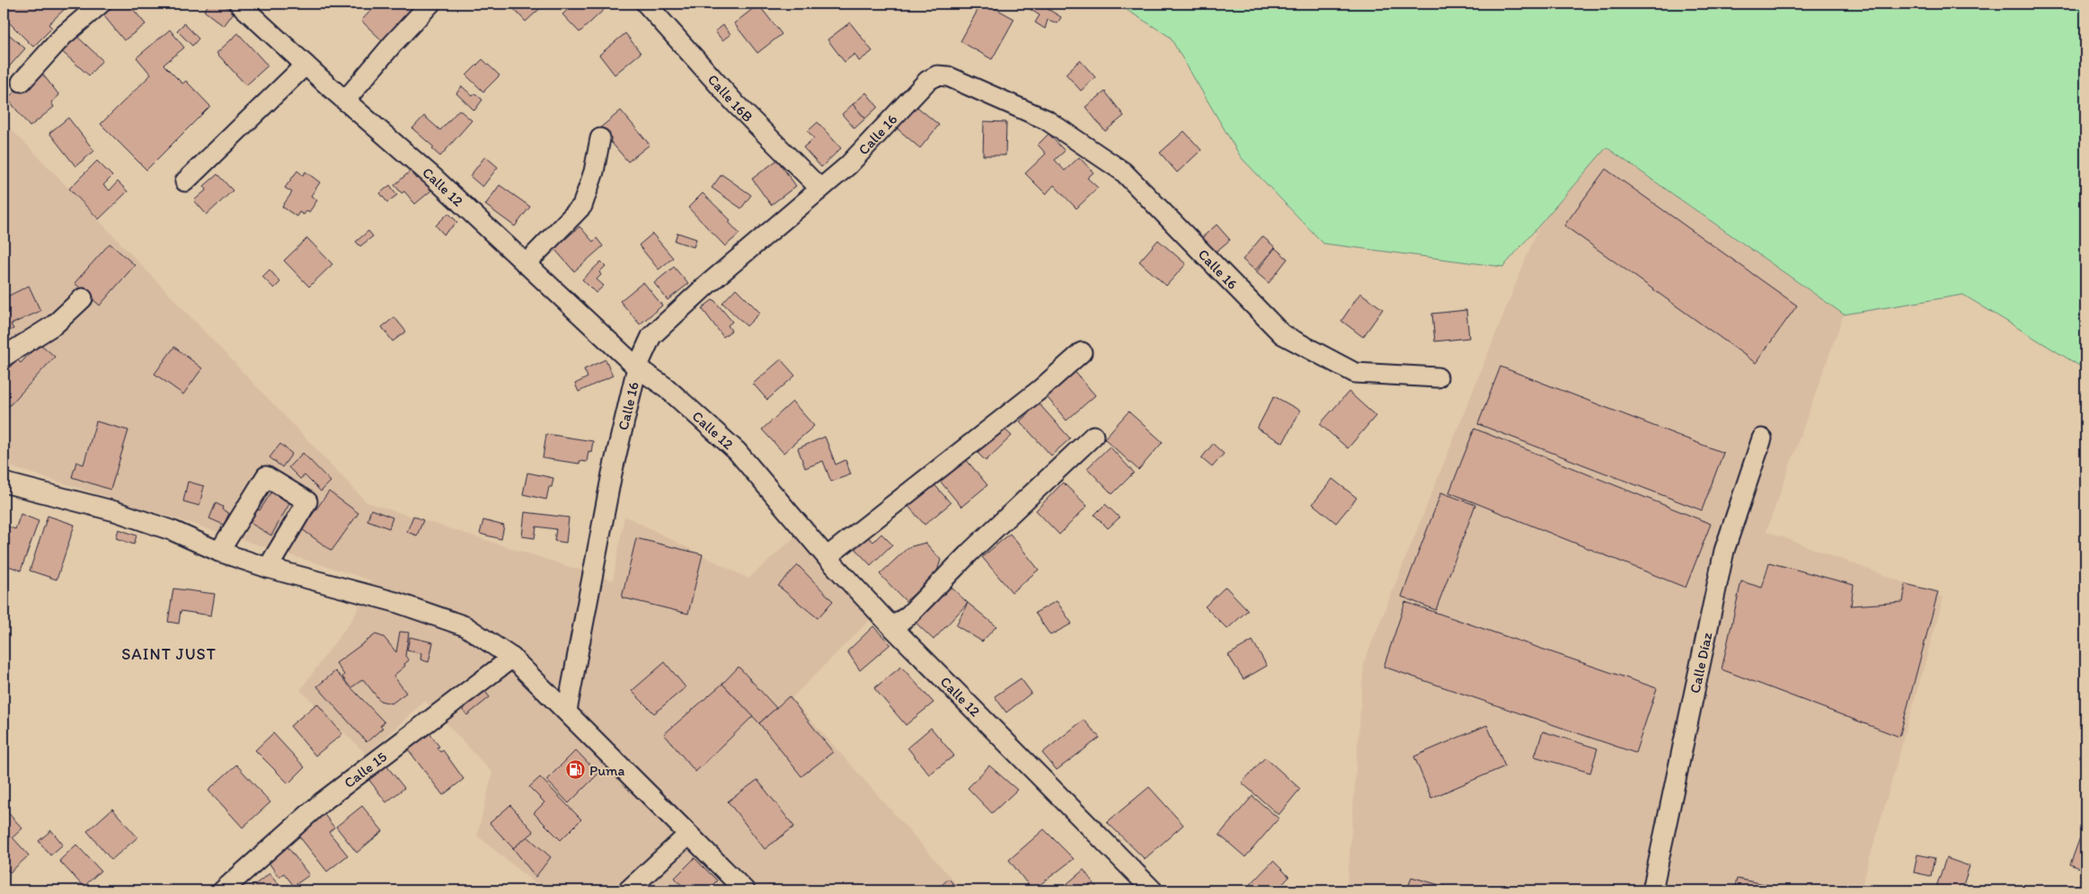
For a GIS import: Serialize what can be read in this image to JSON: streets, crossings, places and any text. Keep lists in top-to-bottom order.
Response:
{
  "streets": {
    "street": [
      "Calle 16B",
      "Calle 16",
      "Calle 12",
      "Calle Díaz",
      "Calle 15"
    ]
  },
  "crossings": [
    ["Calle 16B", "Calle 16"],
    ["Calle 16", "Calle 12"]
  ],
  "districts": ["SAINT JUST"],
  "places": {
    "fuel station": ["Puma"]
  }
}
